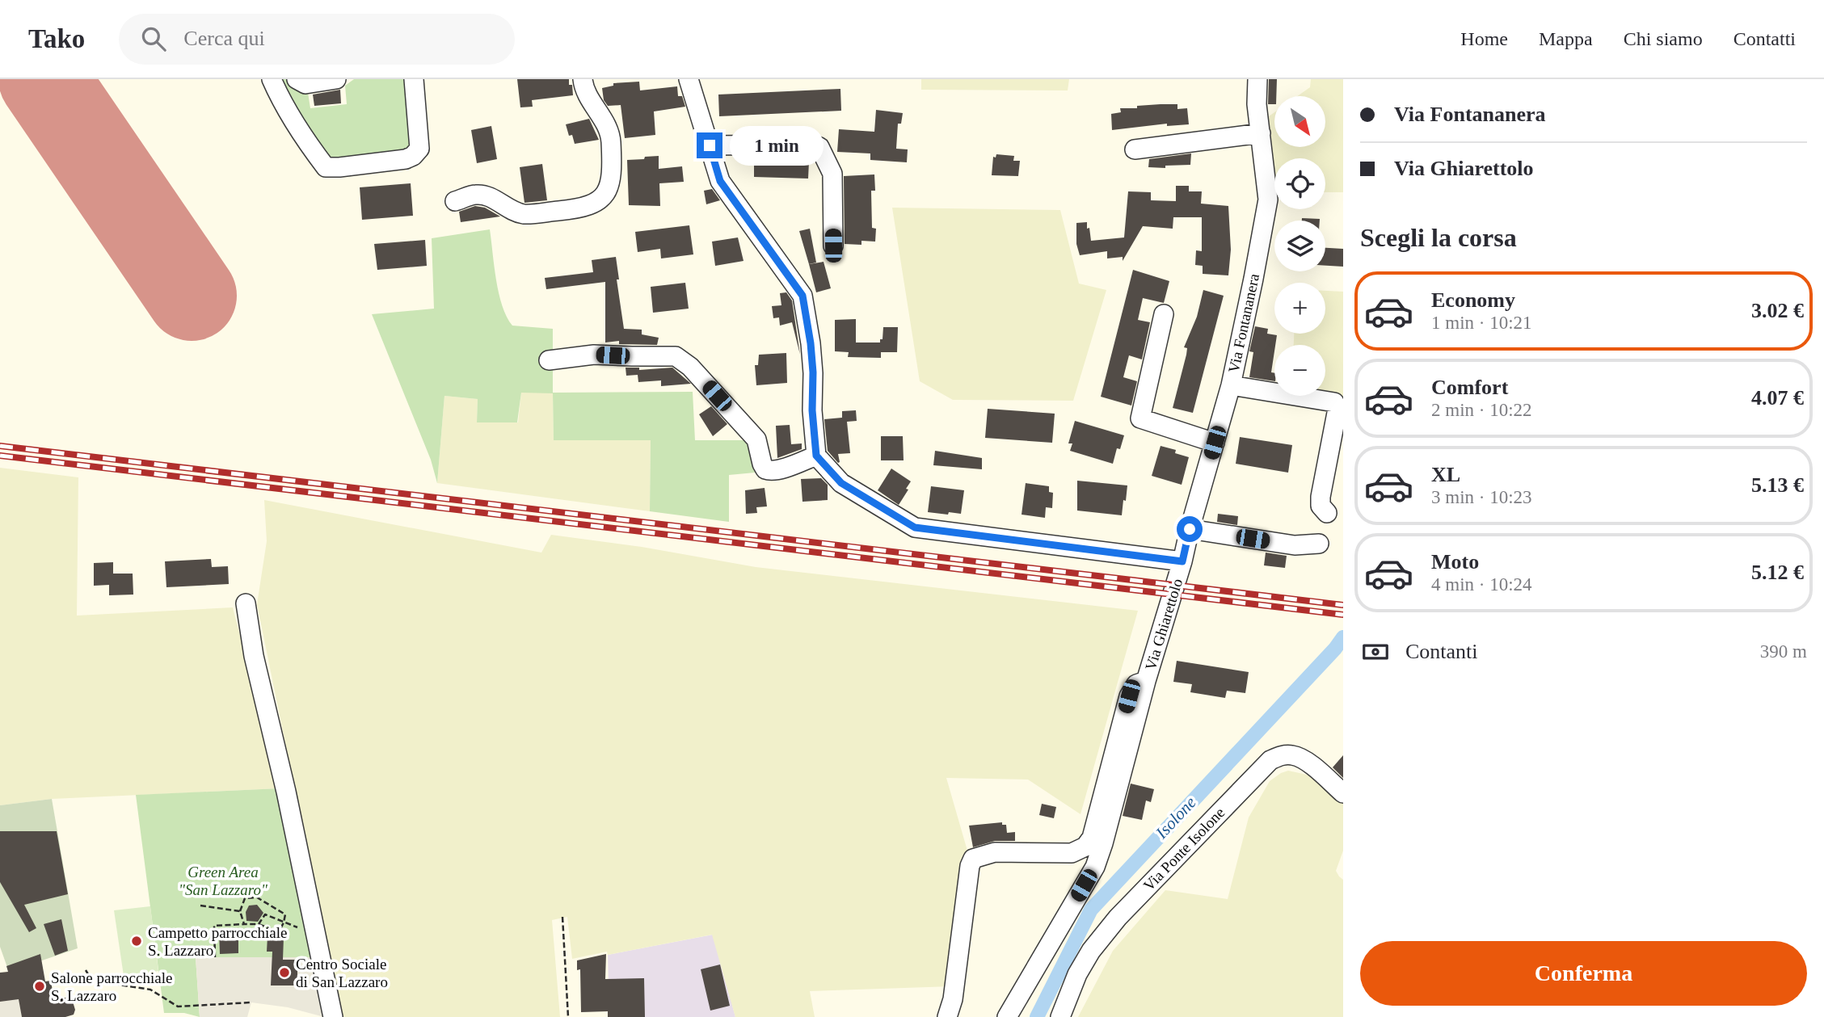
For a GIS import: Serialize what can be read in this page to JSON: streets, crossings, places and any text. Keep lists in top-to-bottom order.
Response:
{
  "streets": {
    "street": ["Via Fontananera", "Via Ghiarettolo", "Via Ponte Isolone"]
  },
  "crossings": [
    ["Via Fontananera", "Via Ghiarettolo"]
  ],
  "water": ["Isolone"],
  "parks": ["Green Area \"San Lazzaro\""],
  "places": ["Campetto parrocchiale S. Lazzaro", "Centro Sociale di San Lazzaro", "Salone parrocchiale S. Lazzaro"],
  "north": "bottom right",
  "page": {
    "header": "Tako",
    "search": "Cerca qui",
    "nav": [
      "Home",
      "Mappa",
      "Chi siamo",
      "Contatti"
    ],
    "banner": ["Via Fontananera", "Via Ghiarettolo"],
    "map_buttons": ["+", "−"],
    "bubble": "1 min",
    "heading": "Scegli la corsa",
    "list": [
      {
        "name": "Economy",
        "note": "1 min · 10:21",
        "value": "3.02 €"
      },
      {
        "name": "Comfort",
        "note": "2 min · 10:22",
        "value": "4.07 €"
      },
      {
        "name": "XL",
        "note": "3 min · 10:23",
        "value": "5.13 €"
      },
      {
        "name": "Moto",
        "note": "4 min · 10:24",
        "value": "5.12 €"
      }
    ],
    "pay": ["Contanti", "390 m"],
    "buttons": "Conferma"
  }
}
